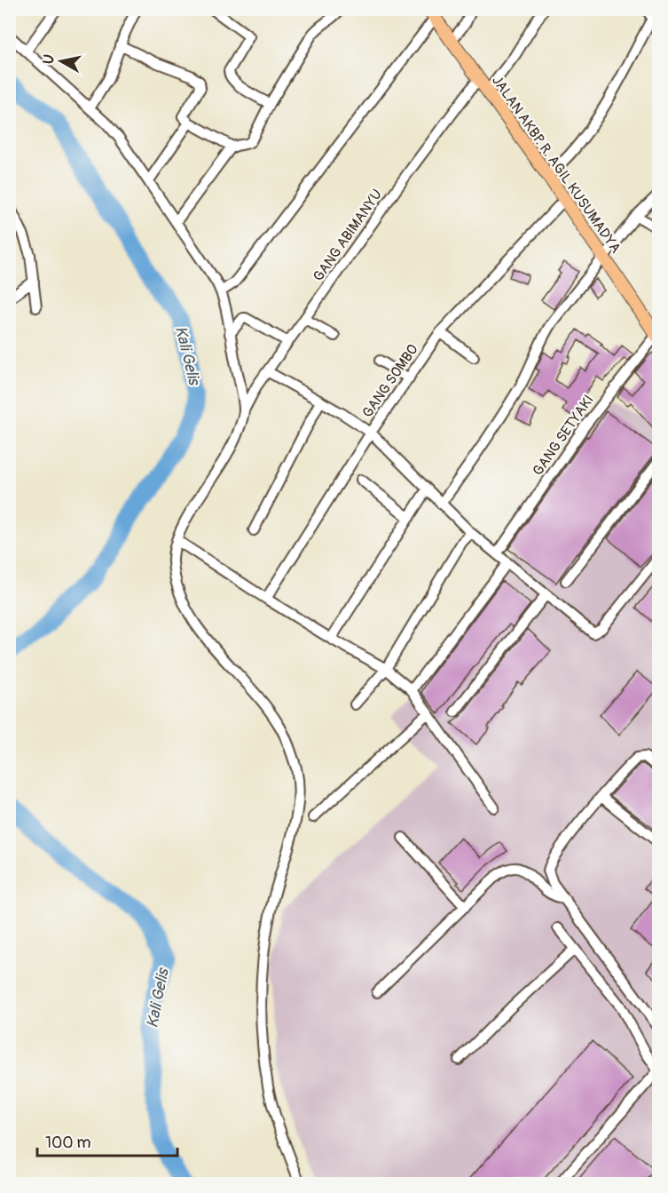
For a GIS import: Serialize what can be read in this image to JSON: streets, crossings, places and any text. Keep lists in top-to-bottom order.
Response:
{
  "streets": {
    "main road": ["JALAN AKBP. R. AGIL KUSUMADYA"],
    "street": ["GANG ABIMANYU", "GANG SOMBO", "GANG SETYAKI"]
  },
  "crossings": [
    ["JALAN AKBP. R. AGIL KUSUMADYA", "GANG ABIMANYU"],
    ["JALAN AKBP. R. AGIL KUSUMADYA", "GANG SOMBO"],
    ["JALAN AKBP. R. AGIL KUSUMADYA", "GANG SETYAKI"]
  ],
  "water": ["Kali Gelis"],
  "scale_bar": "100 m",
  "north": "left"
}
